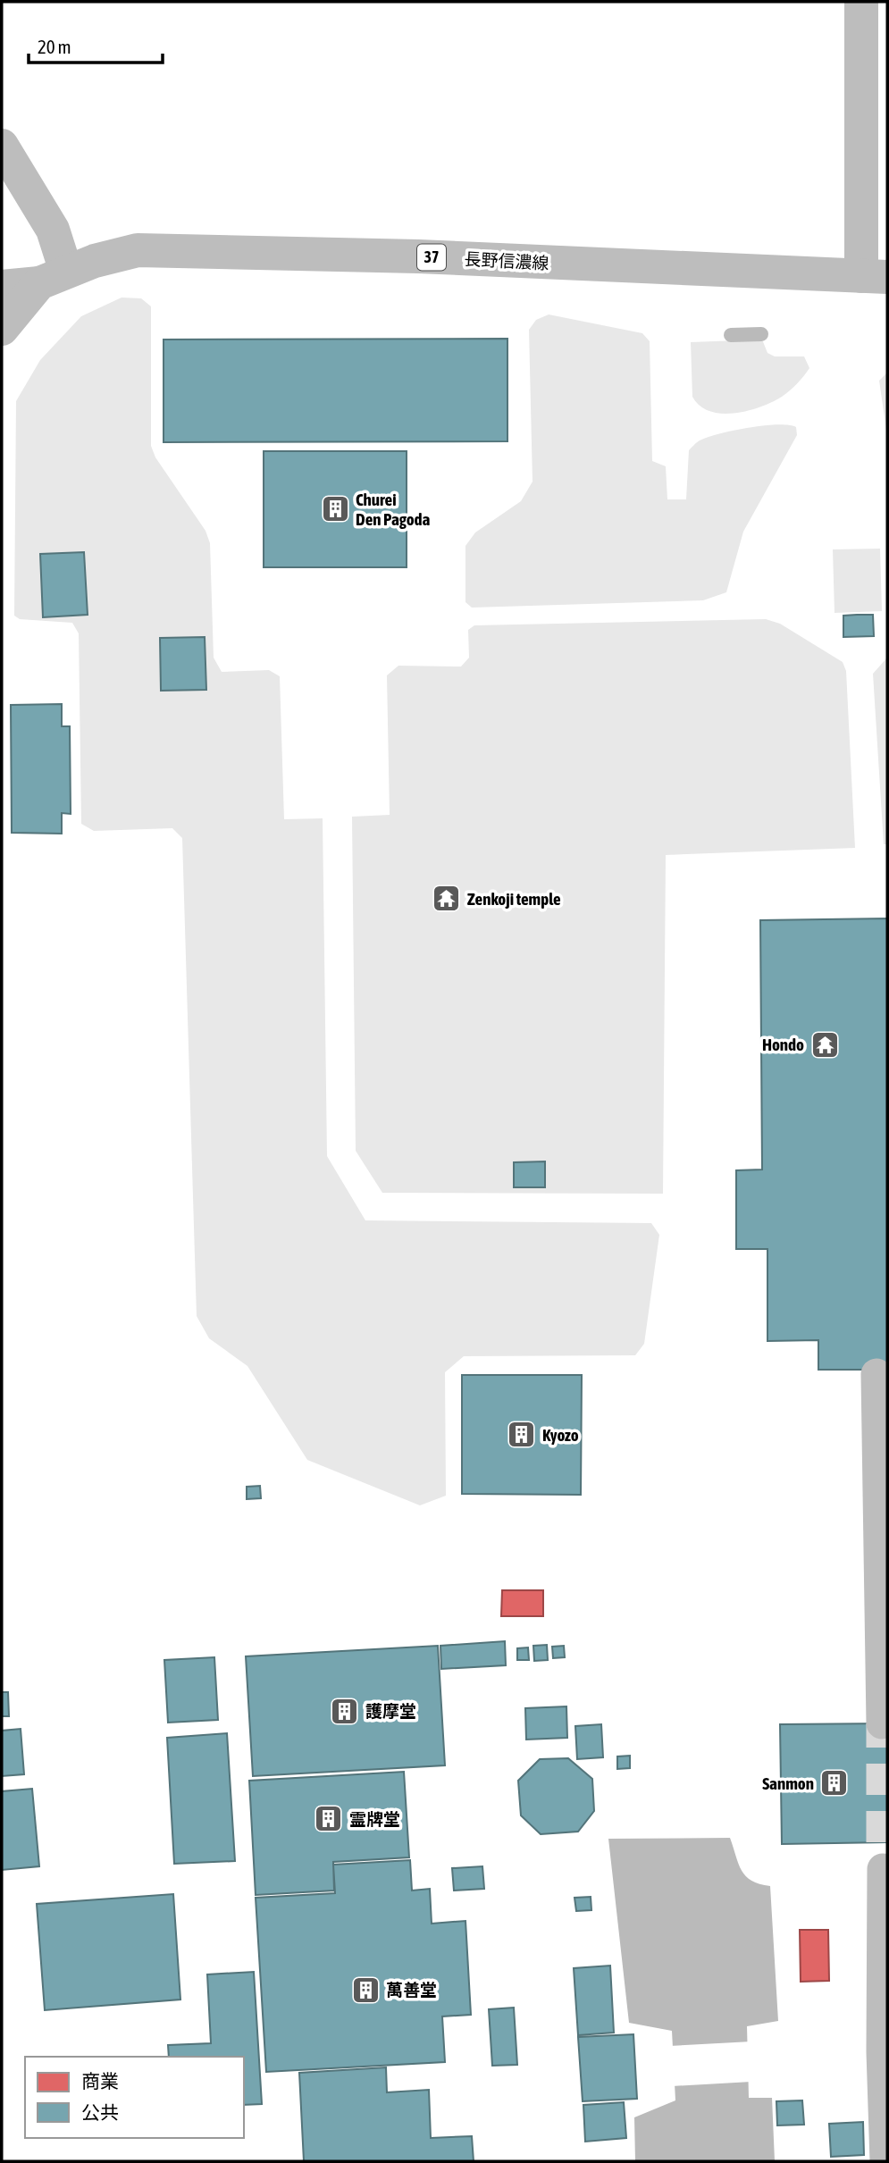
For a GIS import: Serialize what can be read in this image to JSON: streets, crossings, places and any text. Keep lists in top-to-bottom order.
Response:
{
  "streets": {
    "main road": ["37", "長野信濃線"]
  },
  "places": {
    "building": [
      "Churei Den Pagoda",
      "Kyozo",
      "護摩堂",
      "Sanmon",
      "霊牌堂",
      "萬善堂"
    ],
    "temple": ["Zenkoji temple", "Hondo"]
  },
  "legend": ["商業", "公共"],
  "scale_bar": "20 m"
}
